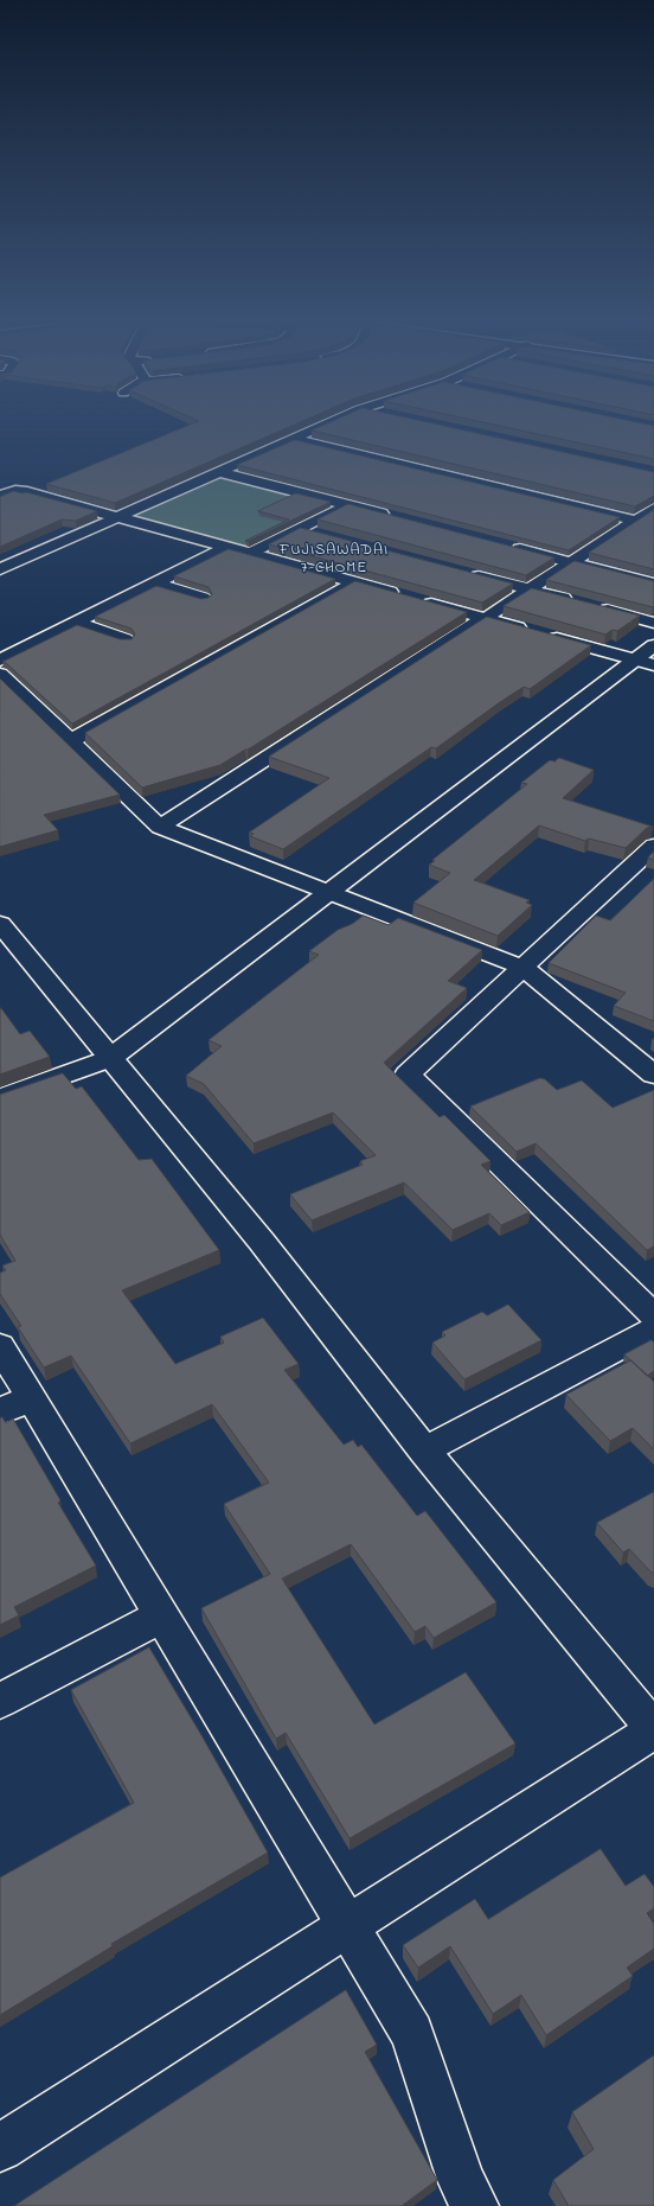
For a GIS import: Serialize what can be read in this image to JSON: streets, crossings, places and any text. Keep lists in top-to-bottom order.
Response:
{
  "districts": ["FUJISAWADAI 7-CHOME"]
}
